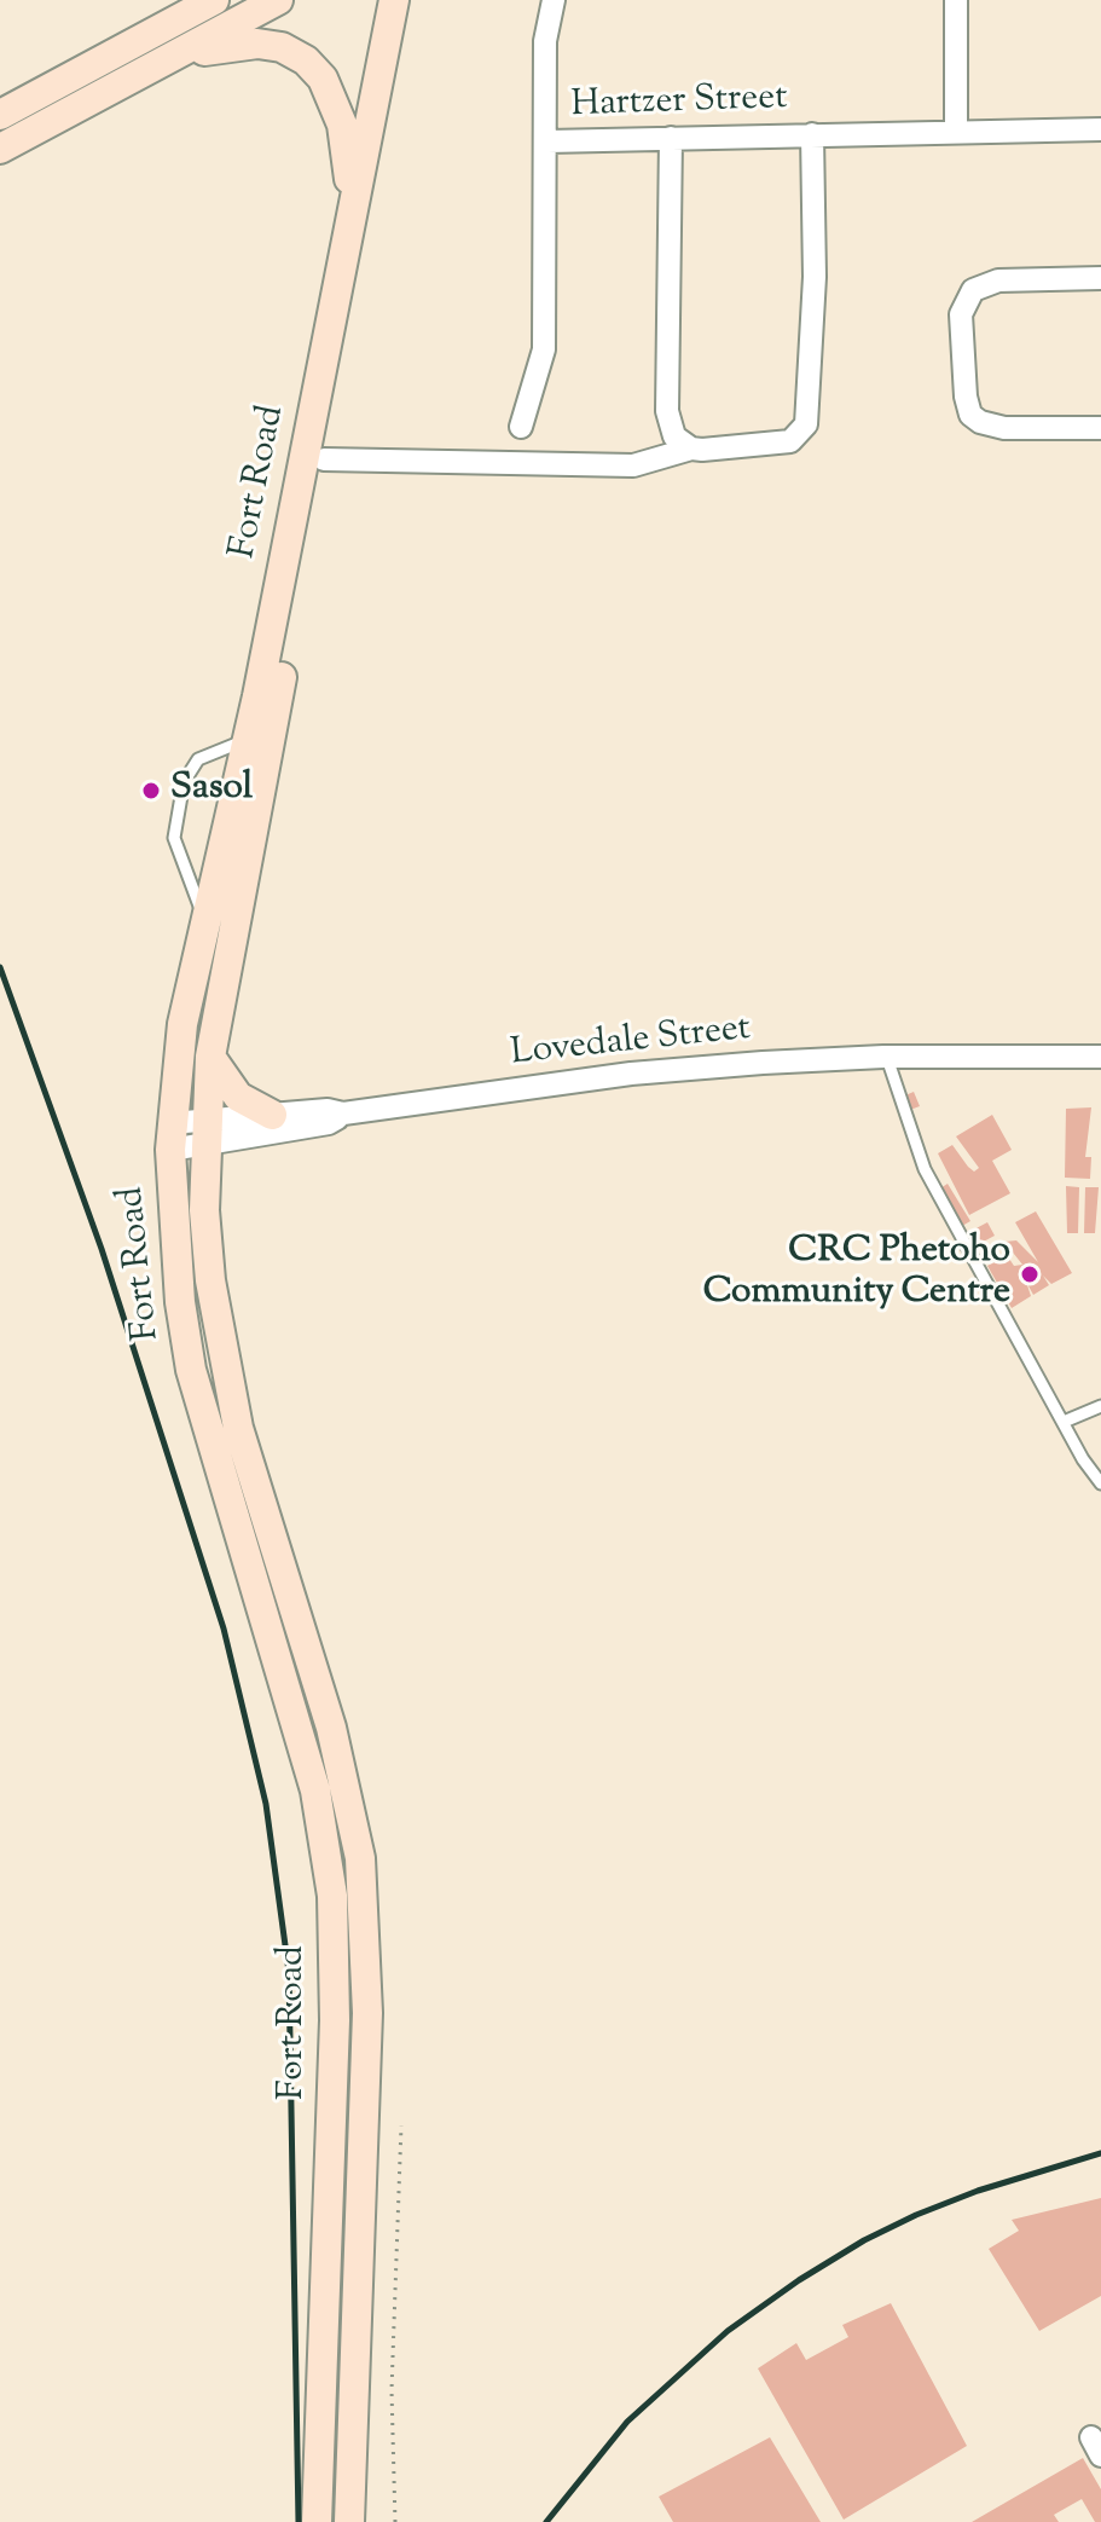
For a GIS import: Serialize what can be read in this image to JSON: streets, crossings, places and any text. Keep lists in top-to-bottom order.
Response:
{
  "streets": {
    "main road": ["Fort Road"],
    "street": ["Hartzer Street", "Lovedale Street"]
  },
  "crossings": [
    ["Fort Road", "Lovedale Street"]
  ],
  "places": ["Sasol", "CRC Phetoho Community Centre"]
}
